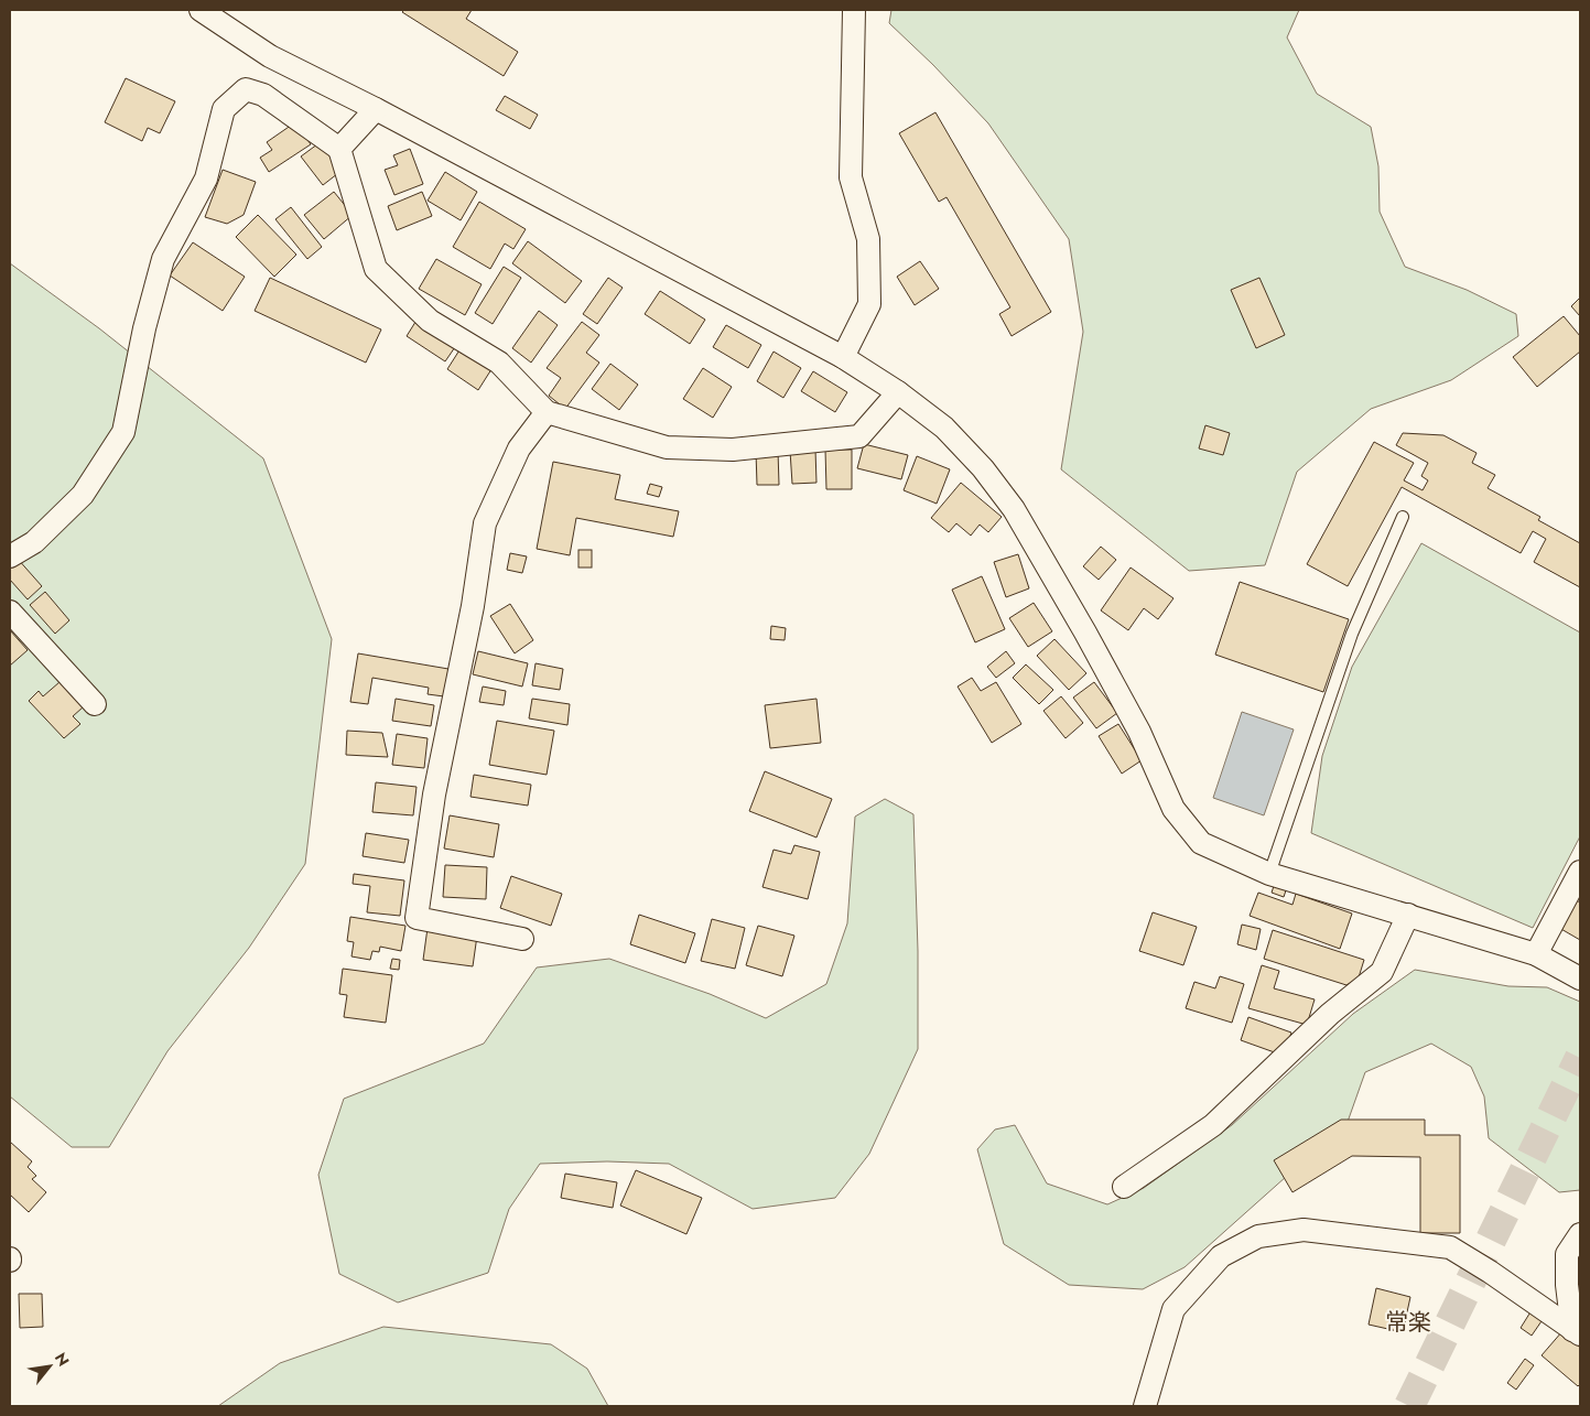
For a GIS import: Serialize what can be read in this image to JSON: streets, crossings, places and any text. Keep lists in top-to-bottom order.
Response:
{
  "districts": ["常楽"],
  "north": "top right"
}
